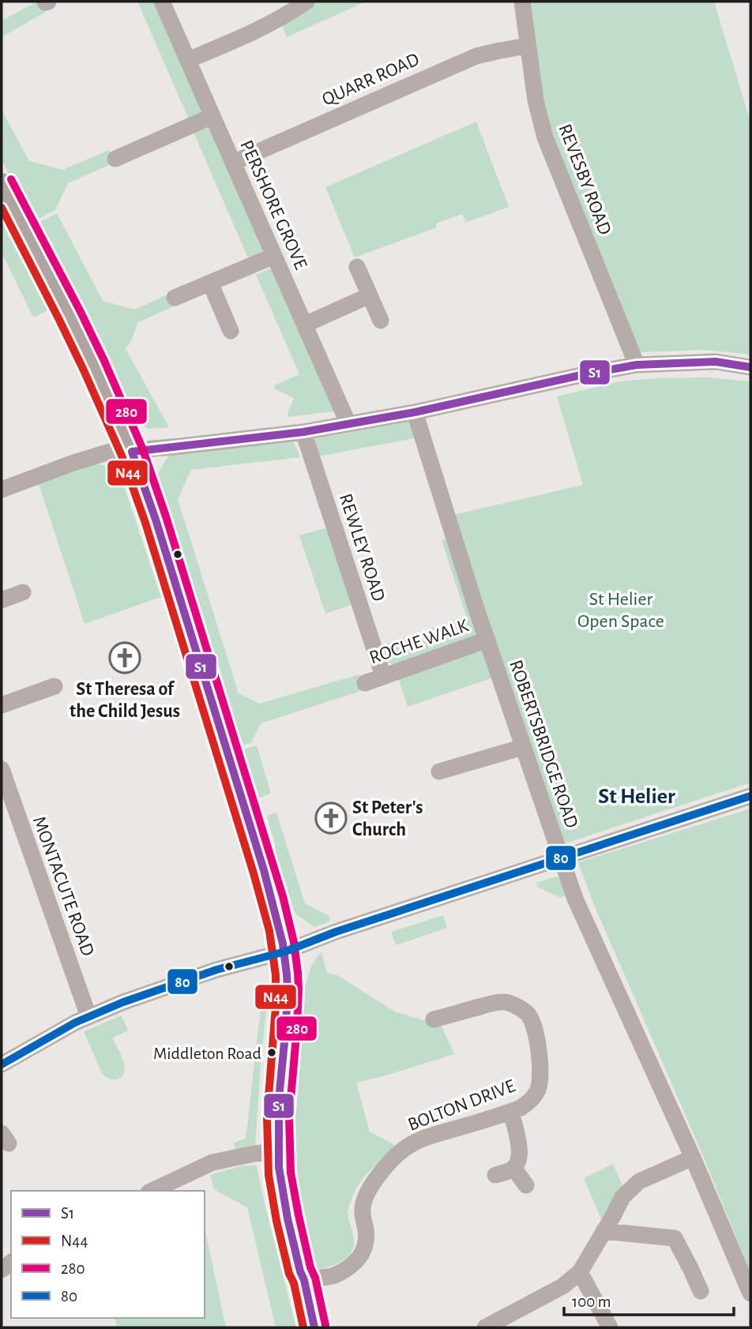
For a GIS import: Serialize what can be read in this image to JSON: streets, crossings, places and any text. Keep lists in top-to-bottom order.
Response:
{
  "streets": {
    "street": [
      "QUARR ROAD",
      "REVESBY ROAD",
      "PERSHORE GROVE",
      "REWLEY ROAD",
      "ROCHE WALK",
      "ROBERTSBRIDGE ROAD",
      "MONTACUTE ROAD",
      "BOLTON DRIVE"
    ]
  },
  "crossings": [
    ["QUARR ROAD", "REVESBY ROAD"],
    ["QUARR ROAD", "PERSHORE GROVE"],
    ["REWLEY ROAD", "ROCHE WALK"],
    ["ROCHE WALK", "ROBERTSBRIDGE ROAD"]
  ],
  "districts": ["St Helier"],
  "parks": ["St Helier Open Space"],
  "places": {
    "church": ["St Theresa of the Child Jesus", "St Peter's Church"],
    "other": ["Middleton Road"]
  },
  "lines": [
    "transit line 280",
    "transit line N44",
    "transit line S1",
    "transit line 80"
  ],
  "legend": [
    "S1",
    "N44",
    "280",
    "80"
  ],
  "scale_bar": "100 m"
}
